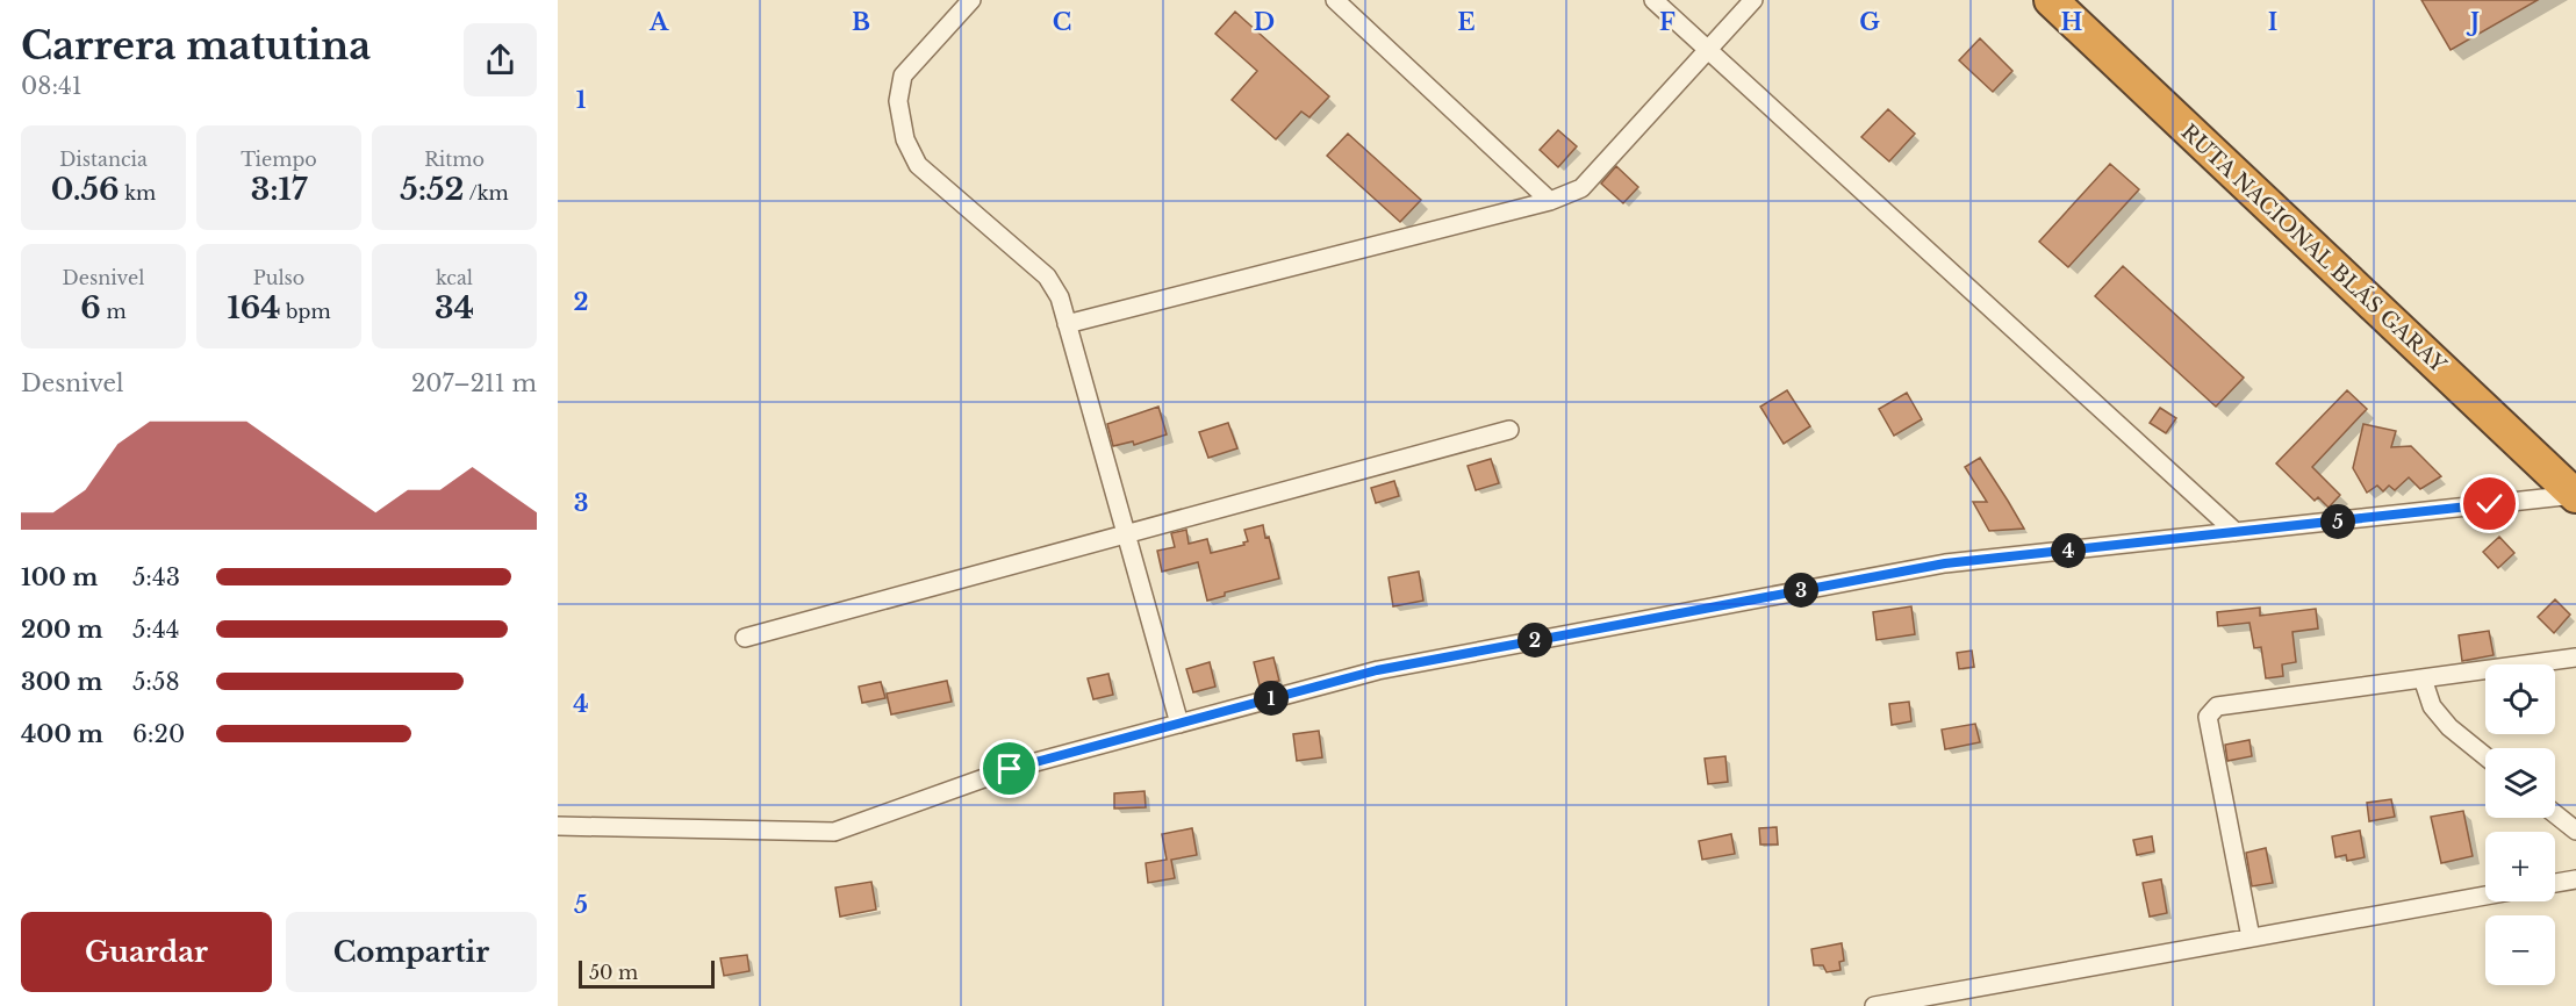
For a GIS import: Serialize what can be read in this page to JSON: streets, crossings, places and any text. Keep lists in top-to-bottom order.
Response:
{
  "streets": {
    "highway": ["RUTA NACIONAL BLÁS GARAY"]
  },
  "scale_bar": "50 m",
  "page": {
    "heading": ["Carrera matutina", "08:41"],
    "stats": [
      ["Distancia", "0.56 km"],
      ["Tiempo", "3:17"],
      ["Ritmo", "5:52 /km"],
      ["Desnivel", "6 m"],
      ["Pulso", "164 bpm"],
      ["kcal", "34"]
    ],
    "chart": ["Desnivel", "207–211 m"],
    "pins": [
      "5",
      "4",
      "3",
      "2",
      "1"
    ],
    "list": [
      {
        "name": "100 m",
        "note": "5:43"
      },
      {
        "name": "200 m",
        "note": "5:44"
      },
      {
        "name": "300 m",
        "note": "5:58"
      },
      {
        "name": "400 m",
        "note": "6:20"
      }
    ],
    "map_buttons": ["+", "−"],
    "buttons": ["Guardar", "Compartir"],
    "scale": "50 m"
  },
  "grid": {
    "columns": [
      "A",
      "B",
      "C",
      "D",
      "E",
      "F",
      "G",
      "H",
      "I",
      "J"
    ],
    "rows": [
      "1",
      "2",
      "3",
      "4",
      "5"
    ]
  }
}
